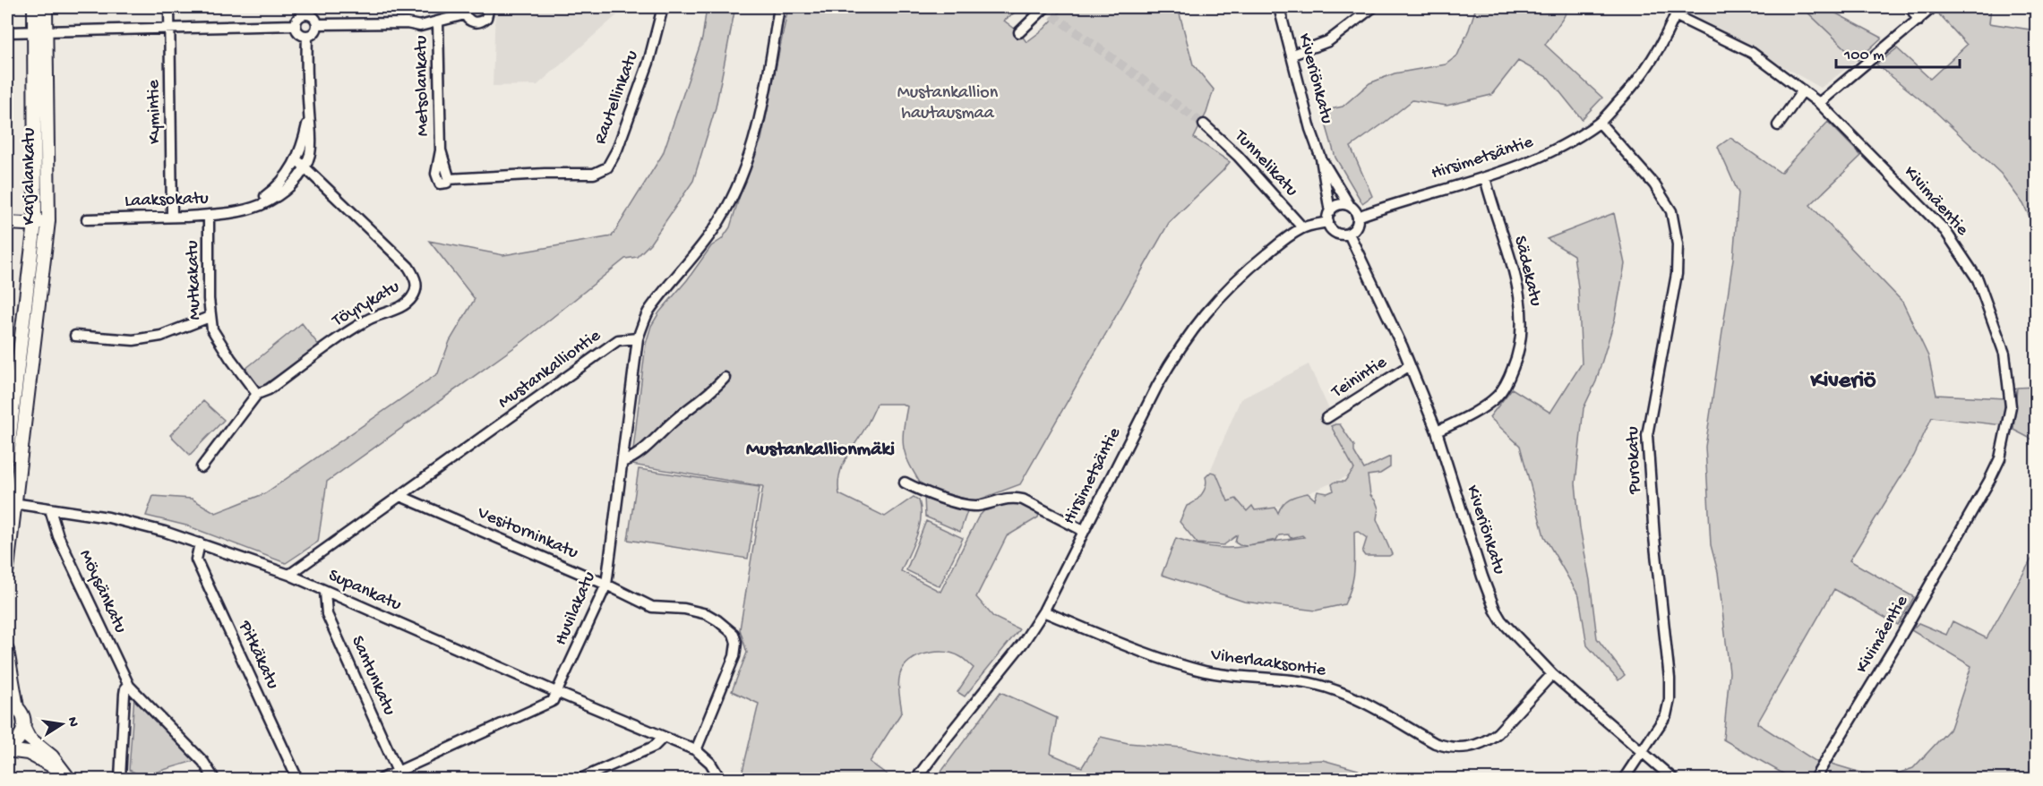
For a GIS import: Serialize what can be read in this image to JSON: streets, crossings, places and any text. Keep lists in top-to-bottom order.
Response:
{
  "streets": {
    "main road": ["Karjalankatu"],
    "street": [
      "Kiveriönkatu",
      "Metsolankatu",
      "Rautellinkatu",
      "Kymintie",
      "Hirsimetsäntie",
      "Tunnelikatu",
      "Laaksokatu",
      "Kivimäentie",
      "Sädekatu",
      "Mutkakatu",
      "Töyrykatu",
      "Mustankalliontie",
      "Teinintie",
      "Purokatu",
      "Vesitorninkatu",
      "Supankatu",
      "Möysänkatu",
      "Huvilakatu",
      "Pitkäkatu",
      "Viherlaaksontie",
      "Santunkatu"
    ]
  },
  "crossings": [
    ["Kiveriönkatu", "Hirsimetsäntie"],
    ["Kiveriönkatu", "Sädekatu"],
    ["Kiveriönkatu", "Teinintie"],
    ["Kiveriönkatu", "Purokatu"],
    ["Kiveriönkatu", "Viherlaaksontie"],
    ["Metsolankatu", "Rautellinkatu"],
    ["Kymintie", "Laaksokatu"],
    ["Hirsimetsäntie", "Tunnelikatu"],
    ["Hirsimetsäntie", "Kivimäentie"],
    ["Hirsimetsäntie", "Sädekatu"],
    ["Hirsimetsäntie", "Purokatu"],
    ["Hirsimetsäntie", "Viherlaaksontie"],
    ["Karjalankatu", "Supankatu"],
    ["Laaksokatu", "Mutkakatu"],
    ["Laaksokatu", "Töyrykatu"],
    ["Mutkakatu", "Töyrykatu"],
    ["Mustankalliontie", "Vesitorninkatu"],
    ["Mustankalliontie", "Supankatu"],
    ["Mustankalliontie", "Huvilakatu"],
    ["Vesitorninkatu", "Supankatu"],
    ["Vesitorninkatu", "Huvilakatu"],
    ["Supankatu", "Möysänkatu"],
    ["Supankatu", "Huvilakatu"],
    ["Supankatu", "Pitkäkatu"],
    ["Supankatu", "Santunkatu"],
    ["Huvilakatu", "Santunkatu"]
  ],
  "districts": ["Kiveriö", "Mustankallionmäki"],
  "parks": ["Mustankallion hautausmaa"],
  "scale_bar": "100 m",
  "north": "right"
}
